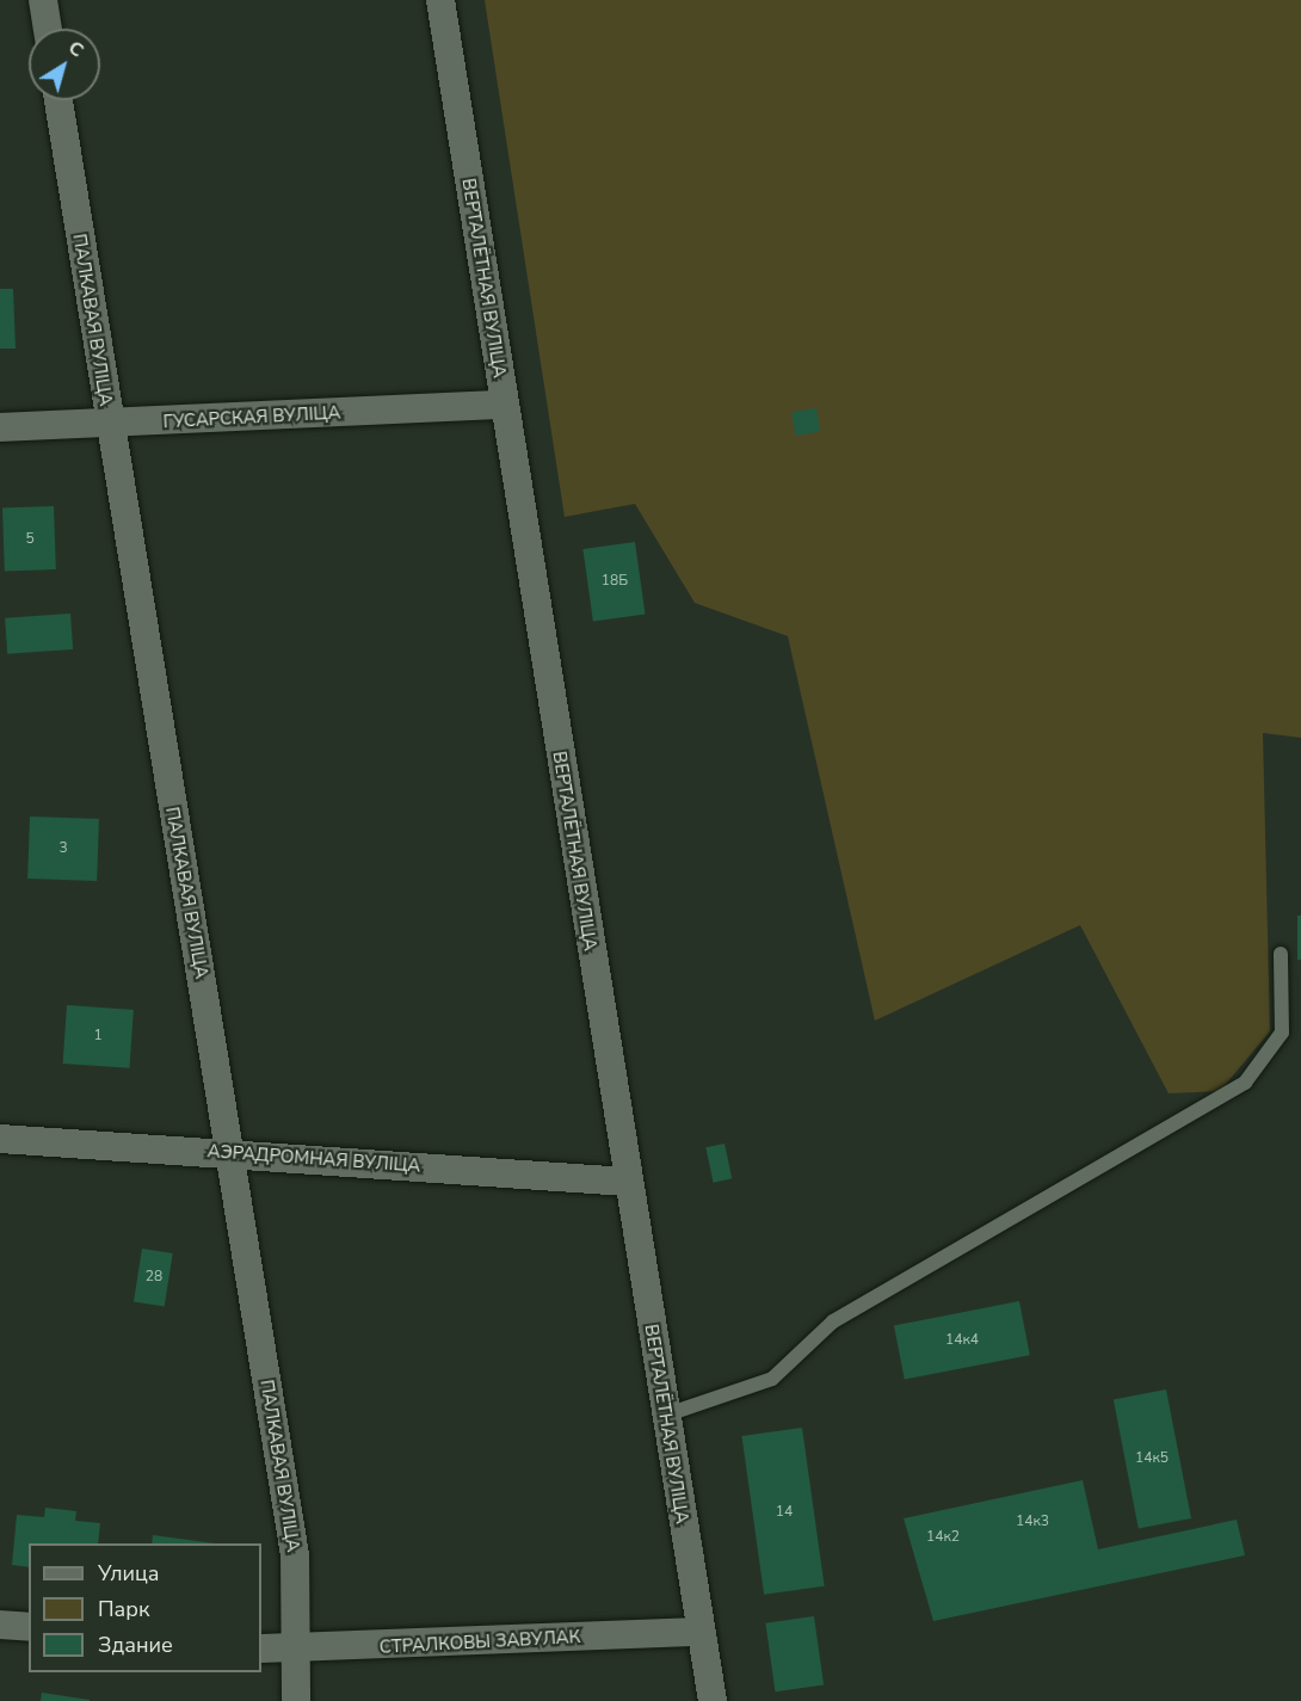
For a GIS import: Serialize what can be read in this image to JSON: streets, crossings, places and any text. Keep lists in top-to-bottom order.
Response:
{
  "streets": {
    "street": [
      "ВЕРТАЛЁТНАЯ ВУЛІЦА",
      "ПАЛКАВАЯ ВУЛІЦА",
      "ГУСАРСКАЯ ВУЛІЦА",
      "АЭРАДРОМНАЯ ВУЛІЦА",
      "СТРАЛКОВЫ ЗАВУЛАК"
    ]
  },
  "crossings": [
    ["ВЕРТАЛЁТНАЯ ВУЛІЦА", "ГУСАРСКАЯ ВУЛІЦА"],
    ["ВЕРТАЛЁТНАЯ ВУЛІЦА", "АЭРАДРОМНАЯ ВУЛІЦА"],
    ["ВЕРТАЛЁТНАЯ ВУЛІЦА", "СТРАЛКОВЫ ЗАВУЛАК"],
    ["ПАЛКАВАЯ ВУЛІЦА", "ГУСАРСКАЯ ВУЛІЦА"],
    ["ПАЛКАВАЯ ВУЛІЦА", "АЭРАДРОМНАЯ ВУЛІЦА"],
    ["ПАЛКАВАЯ ВУЛІЦА", "СТРАЛКОВЫ ЗАВУЛАК"]
  ],
  "house_numbers": [
    "5",
    "18Б",
    "3",
    "1",
    "28",
    "14к4",
    "14к5",
    "14",
    "14к3",
    "14к2"
  ],
  "legend": ["Улица", "Парк", "Здание"],
  "north": "top right"
}
